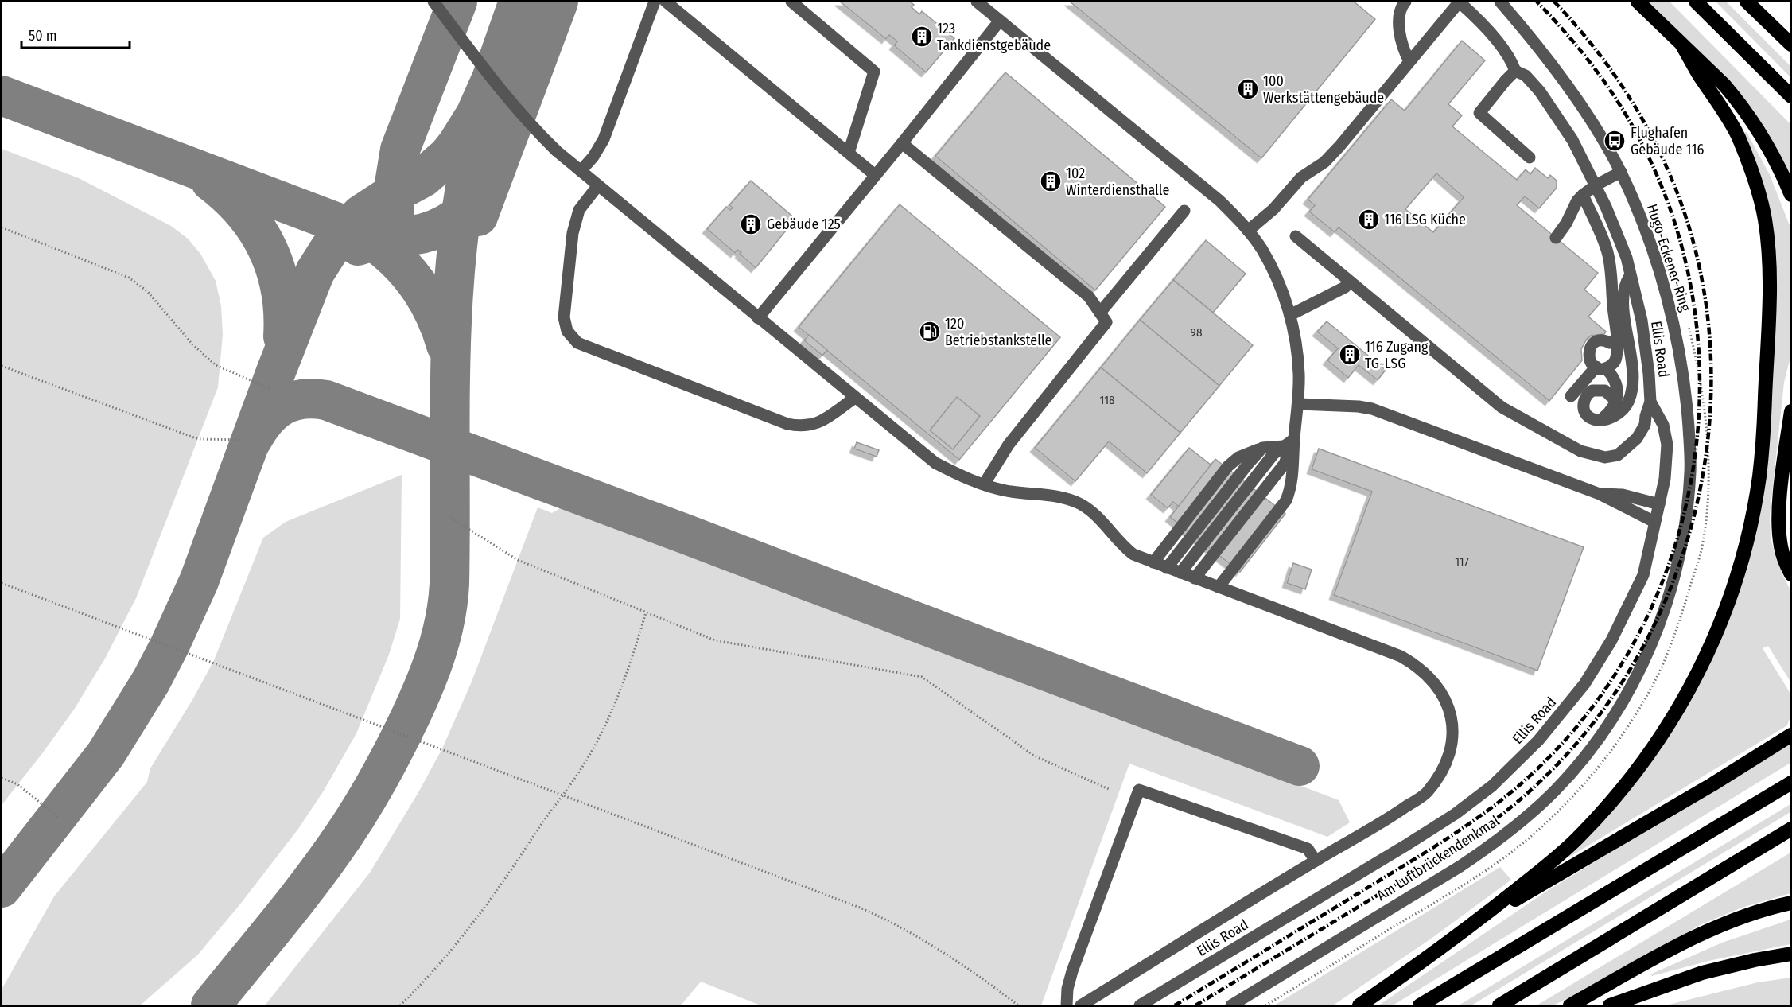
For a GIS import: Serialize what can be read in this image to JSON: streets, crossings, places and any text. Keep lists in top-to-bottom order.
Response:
{
  "streets": {
    "street": ["Hugo-Eckener-Ring", "Ellis Road", "Am Luftbrückendenkmal"]
  },
  "crossings": [
    ["Hugo-Eckener-Ring", "Am Luftbrückendenkmal"]
  ],
  "places": {
    "building": [
      "123 Tankdienstgebäude",
      "100 Werkstättengebäude",
      "102 Winterdiensthalle",
      "116 LSG Küche",
      "Gebäude 125",
      "116 Zugang TG-LSG"
    ],
    "bus stop": ["Flughafen Gebäude 116"],
    "fuel station": ["120 Betriebstankstelle"]
  },
  "house_numbers": ["98", "118", "117"],
  "scale_bar": "50 m"
}
